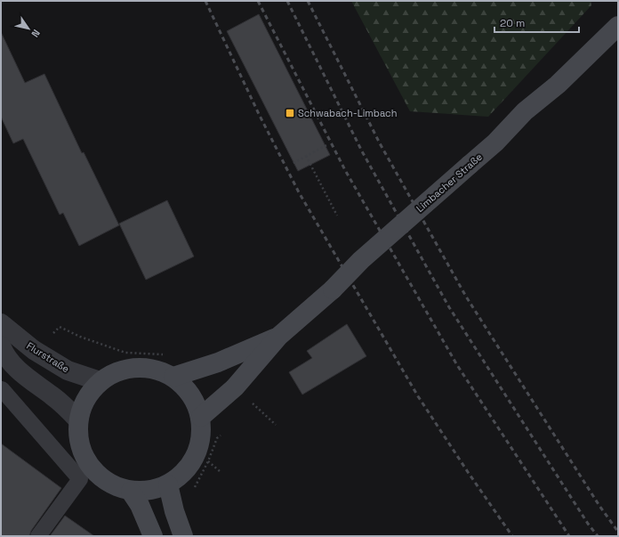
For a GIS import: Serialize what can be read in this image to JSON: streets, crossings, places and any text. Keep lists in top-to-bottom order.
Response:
{
  "streets": {
    "main road": ["Limbacher Straße"],
    "street": ["Flurstraße"]
  },
  "crossings": [
    ["Limbacher Straße", "Flurstraße"]
  ],
  "places": {
    "transit": ["Schwabach-Limbach"]
  },
  "scale_bar": "20 m",
  "north": "bottom right"
}
